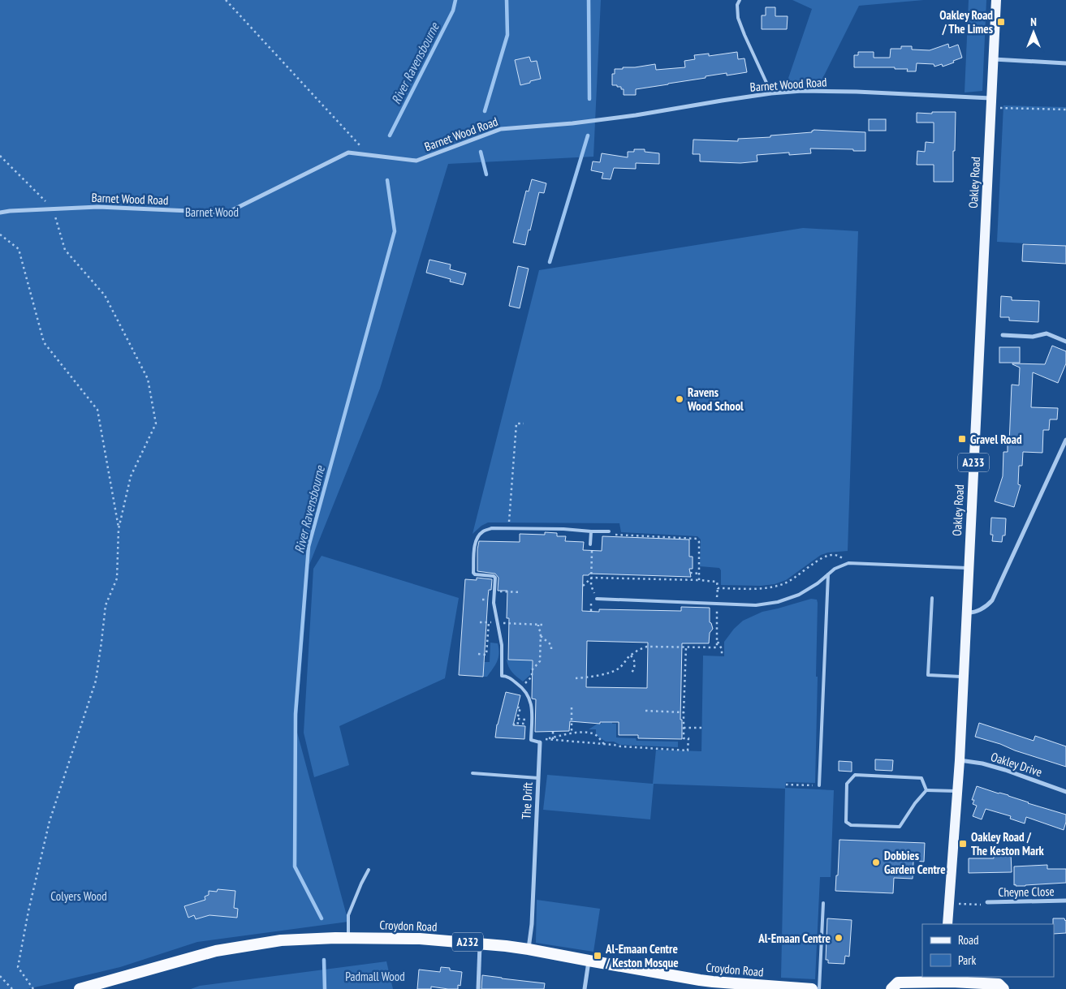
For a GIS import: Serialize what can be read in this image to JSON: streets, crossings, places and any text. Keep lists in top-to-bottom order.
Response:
{
  "streets": {
    "highway": ["Croydon Road", "A232"],
    "main road": ["Oakley Road", "A233"],
    "street": [
      "Barnet Wood Road",
      "Oakley Drive",
      "The Drift",
      "Cheyne Close"
    ]
  },
  "crossings": [
    ["Barnet Wood Road", "Oakley Road"],
    ["Oakley Road", "Oakley Drive"],
    ["The Drift", "Croydon Road"]
  ],
  "water": ["River Ravensbourne"],
  "parks": ["Barnet Wood", "Colyers Wood", "Padmall Wood"],
  "places": {
    "transit": [
      "Oakley Road / The Limes",
      "Gravel Road",
      "Oakley Road / The Keston Mark",
      "Al-Emaan Centre / Keston Mosque"
    ],
    "other": ["Ravens Wood School", "Dobbies Garden Centre", "Al-Emaan Centre"]
  },
  "legend": ["Road", "Park"],
  "north": "top"
}
